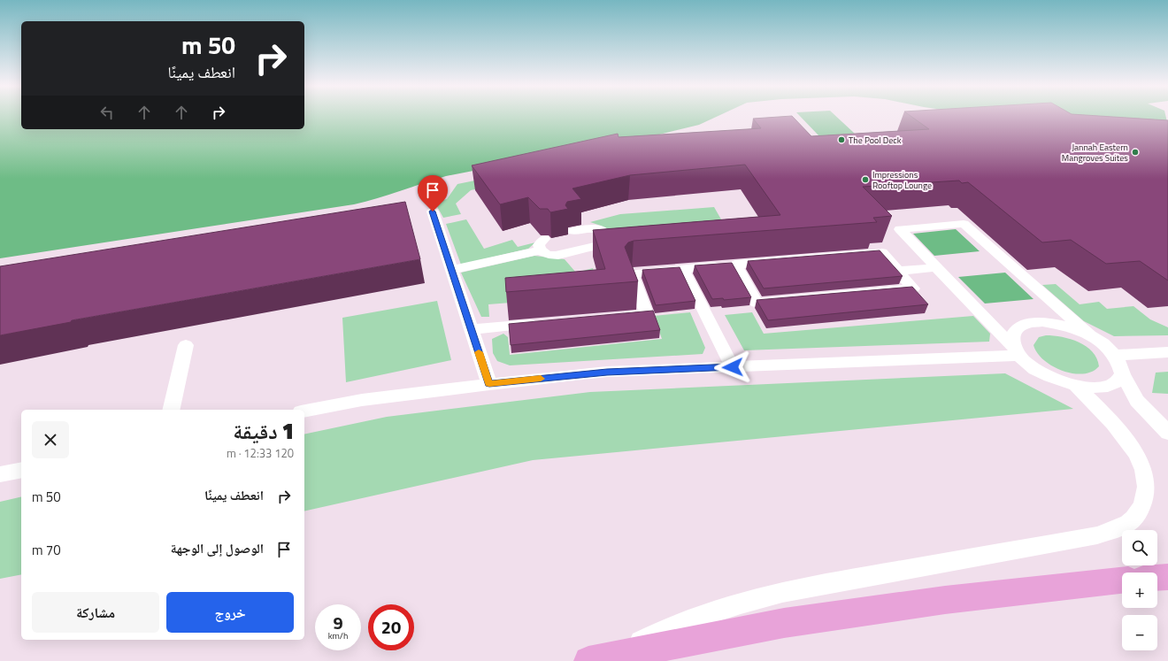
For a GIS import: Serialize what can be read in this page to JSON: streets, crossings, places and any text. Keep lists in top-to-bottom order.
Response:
{
  "places": ["The Pool Deck", "Jannah Eastern Mangroves Suites", "Impressions Rooftop Lounge"],
  "page": {
    "turn": ["50 m", "انعطف يمينًا"],
    "heading": ["1 دقيقة", "120 m · 12:33"],
    "list": [
      {
        "name": "انعطف يمينًا",
        "value": "50 m"
      },
      {
        "name": "الوصول إلى الوجهة",
        "value": "70 m"
      }
    ],
    "map_buttons": ["+", "−"],
    "buttons": ["خروج", "مشاركة"],
    "speed": "9 km/h",
    "limit": "20"
  }
}
